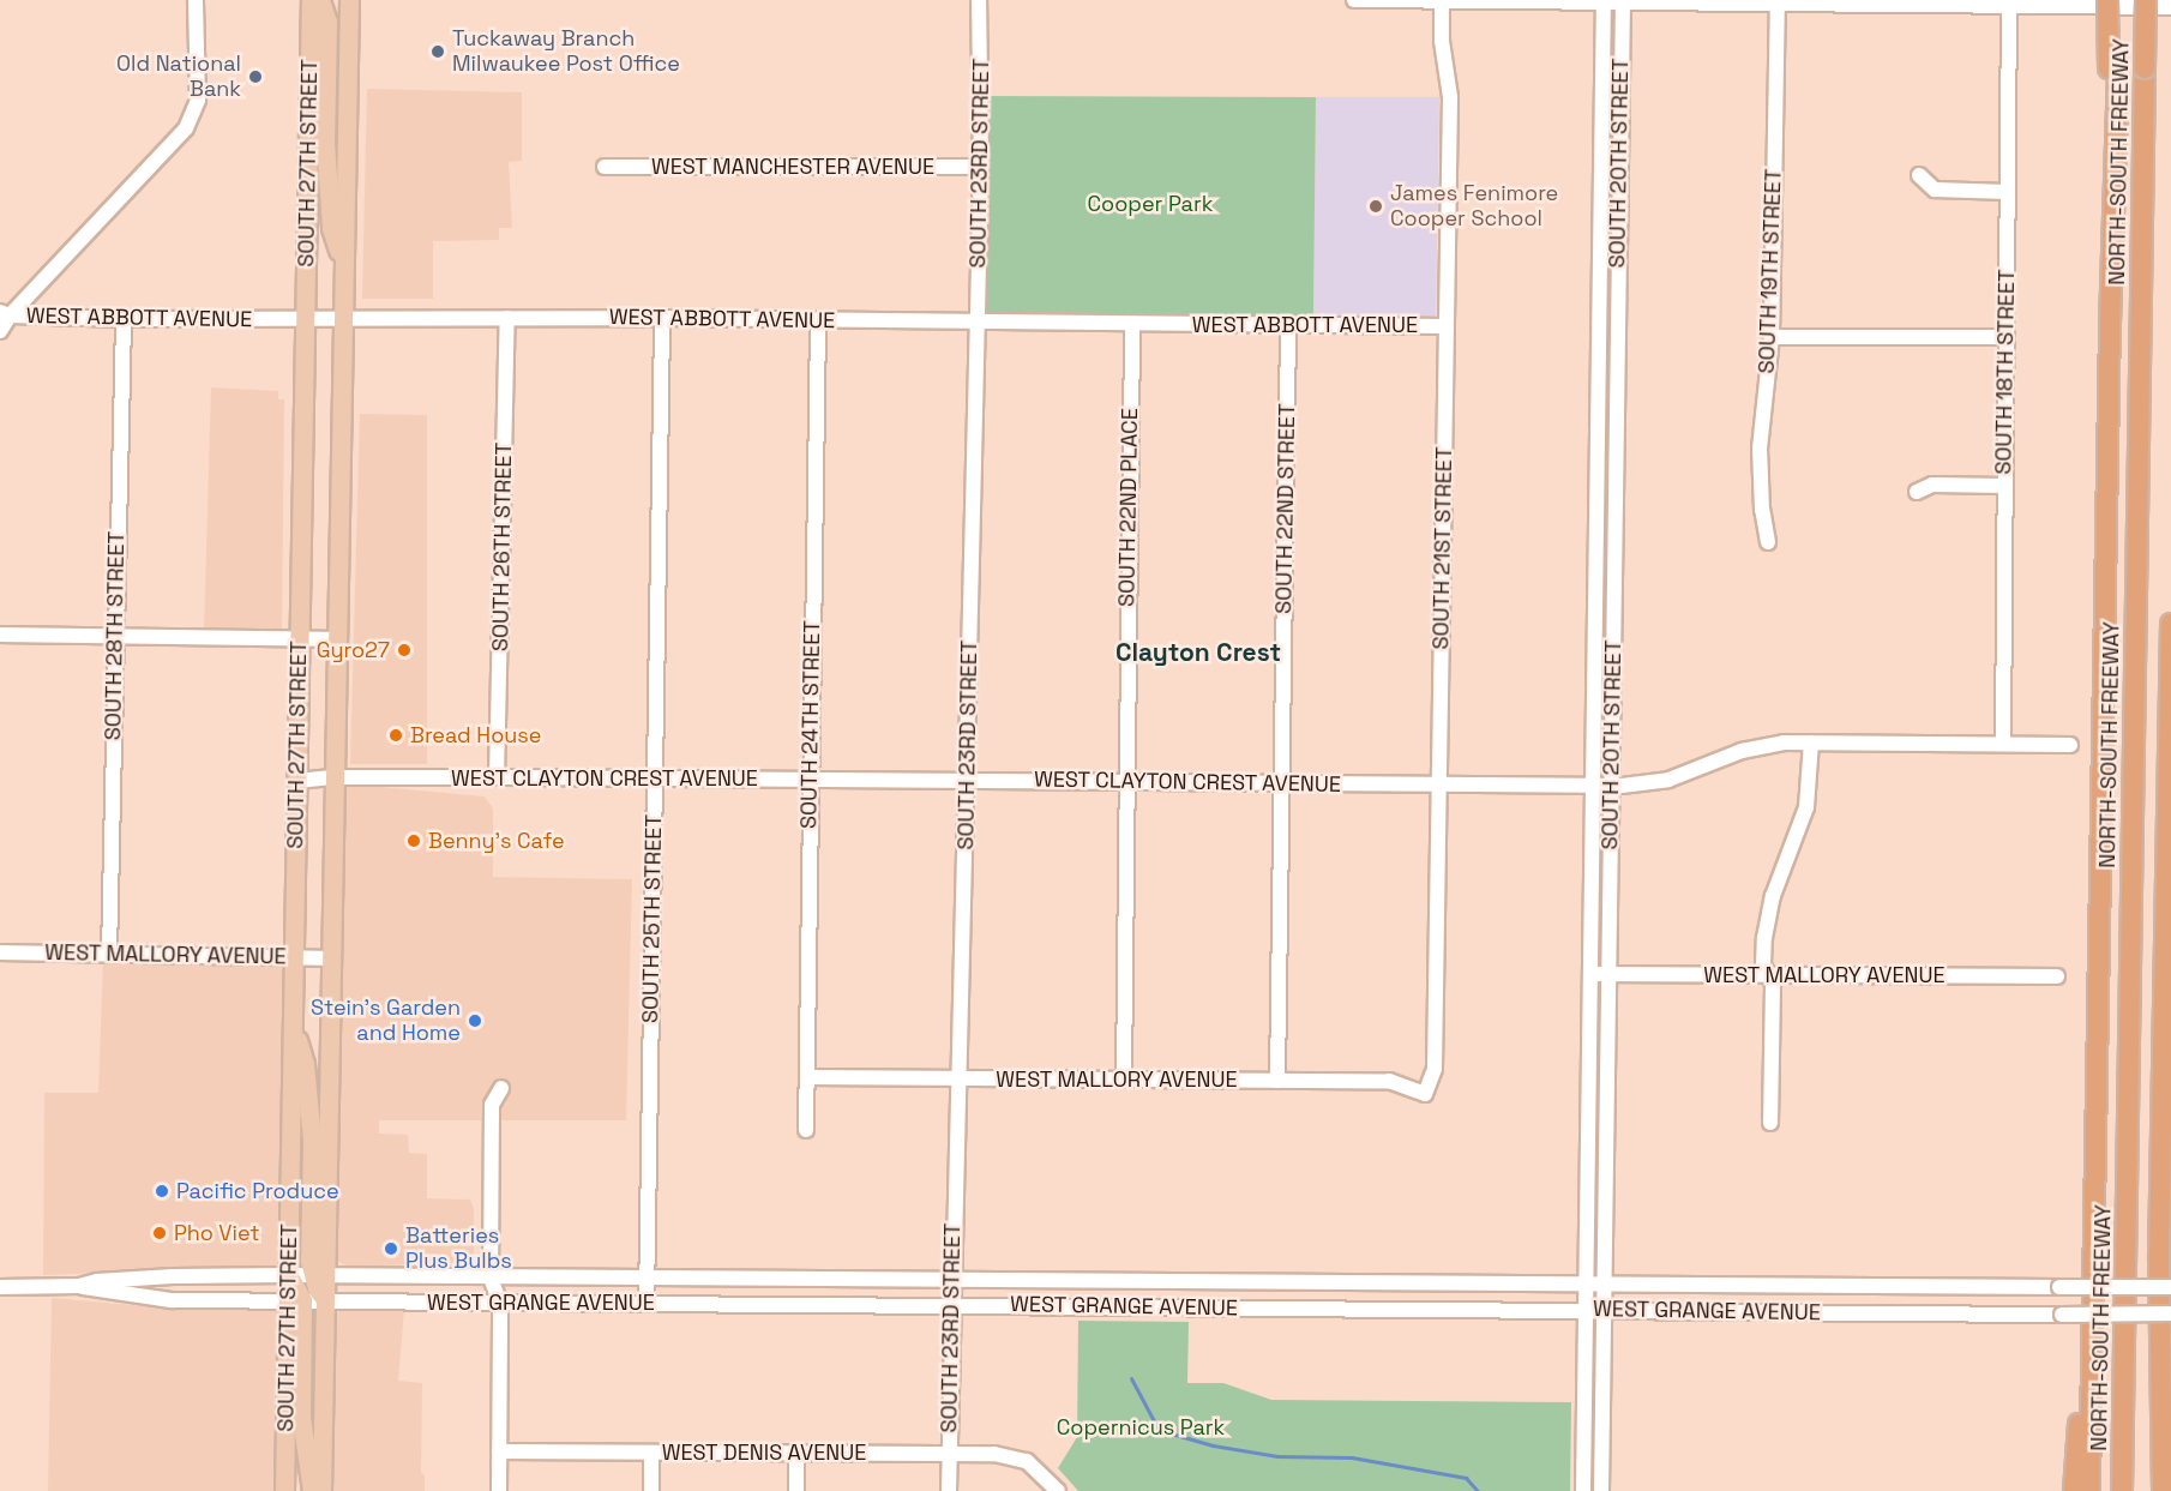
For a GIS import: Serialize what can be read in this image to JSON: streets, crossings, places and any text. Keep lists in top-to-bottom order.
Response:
{
  "streets": {
    "highway": ["NORTH-SOUTH FREEWAY"],
    "main road": ["SOUTH 27TH STREET"],
    "street": [
      "SOUTH 23RD STREET",
      "SOUTH 20TH STREET",
      "WEST MANCHESTER AVENUE",
      "SOUTH 19TH STREET",
      "WEST ABBOTT AVENUE",
      "SOUTH 18TH STREET",
      "SOUTH 22ND PLACE",
      "SOUTH 22ND STREET",
      "SOUTH 26TH STREET",
      "SOUTH 21ST STREET",
      "SOUTH 28TH STREET",
      "SOUTH 24TH STREET",
      "WEST CLAYTON CREST AVENUE",
      "SOUTH 25TH STREET",
      "WEST MALLORY AVENUE",
      "WEST GRANGE AVENUE",
      "WEST DENIS AVENUE"
    ]
  },
  "crossings": [
    ["SOUTH 27TH STREET", "WEST ABBOTT AVENUE"],
    ["SOUTH 27TH STREET", "WEST CLAYTON CREST AVENUE"],
    ["SOUTH 27TH STREET", "WEST MALLORY AVENUE"],
    ["SOUTH 27TH STREET", "WEST GRANGE AVENUE"],
    ["SOUTH 23RD STREET", "WEST MANCHESTER AVENUE"],
    ["SOUTH 23RD STREET", "WEST ABBOTT AVENUE"],
    ["SOUTH 23RD STREET", "WEST CLAYTON CREST AVENUE"],
    ["SOUTH 23RD STREET", "WEST MALLORY AVENUE"],
    ["SOUTH 23RD STREET", "WEST GRANGE AVENUE"],
    ["SOUTH 23RD STREET", "WEST DENIS AVENUE"],
    ["SOUTH 20TH STREET", "WEST CLAYTON CREST AVENUE"],
    ["SOUTH 20TH STREET", "WEST MALLORY AVENUE"],
    ["SOUTH 20TH STREET", "WEST GRANGE AVENUE"],
    ["WEST ABBOTT AVENUE", "SOUTH 22ND PLACE"],
    ["WEST ABBOTT AVENUE", "SOUTH 22ND STREET"],
    ["WEST ABBOTT AVENUE", "SOUTH 26TH STREET"],
    ["WEST ABBOTT AVENUE", "SOUTH 21ST STREET"],
    ["WEST ABBOTT AVENUE", "SOUTH 28TH STREET"],
    ["WEST ABBOTT AVENUE", "SOUTH 24TH STREET"],
    ["WEST ABBOTT AVENUE", "SOUTH 25TH STREET"],
    ["SOUTH 18TH STREET", "WEST CLAYTON CREST AVENUE"],
    ["SOUTH 22ND PLACE", "WEST CLAYTON CREST AVENUE"],
    ["SOUTH 22ND PLACE", "WEST MALLORY AVENUE"],
    ["SOUTH 22ND STREET", "WEST CLAYTON CREST AVENUE"],
    ["SOUTH 22ND STREET", "WEST MALLORY AVENUE"],
    ["SOUTH 26TH STREET", "WEST CLAYTON CREST AVENUE"],
    ["SOUTH 21ST STREET", "WEST CLAYTON CREST AVENUE"],
    ["SOUTH 21ST STREET", "WEST MALLORY AVENUE"],
    ["SOUTH 28TH STREET", "WEST MALLORY AVENUE"],
    ["SOUTH 24TH STREET", "WEST CLAYTON CREST AVENUE"],
    ["SOUTH 24TH STREET", "WEST MALLORY AVENUE"],
    ["WEST CLAYTON CREST AVENUE", "SOUTH 25TH STREET"],
    ["SOUTH 25TH STREET", "WEST GRANGE AVENUE"]
  ],
  "districts": ["Clayton Crest"],
  "parks": ["Cooper Park", "Copernicus Park"],
  "places": [
    "Tuckaway Branch Milwaukee Post Office",
    "Old National Bank",
    "James Fenimore Cooper School",
    "Gyro27",
    "Bread House",
    "Benny's Cafe",
    "Stein's Garden and Home",
    "Pacific Produce",
    "Pho Viet",
    "Batteries Plus Bulbs"
  ]
}
